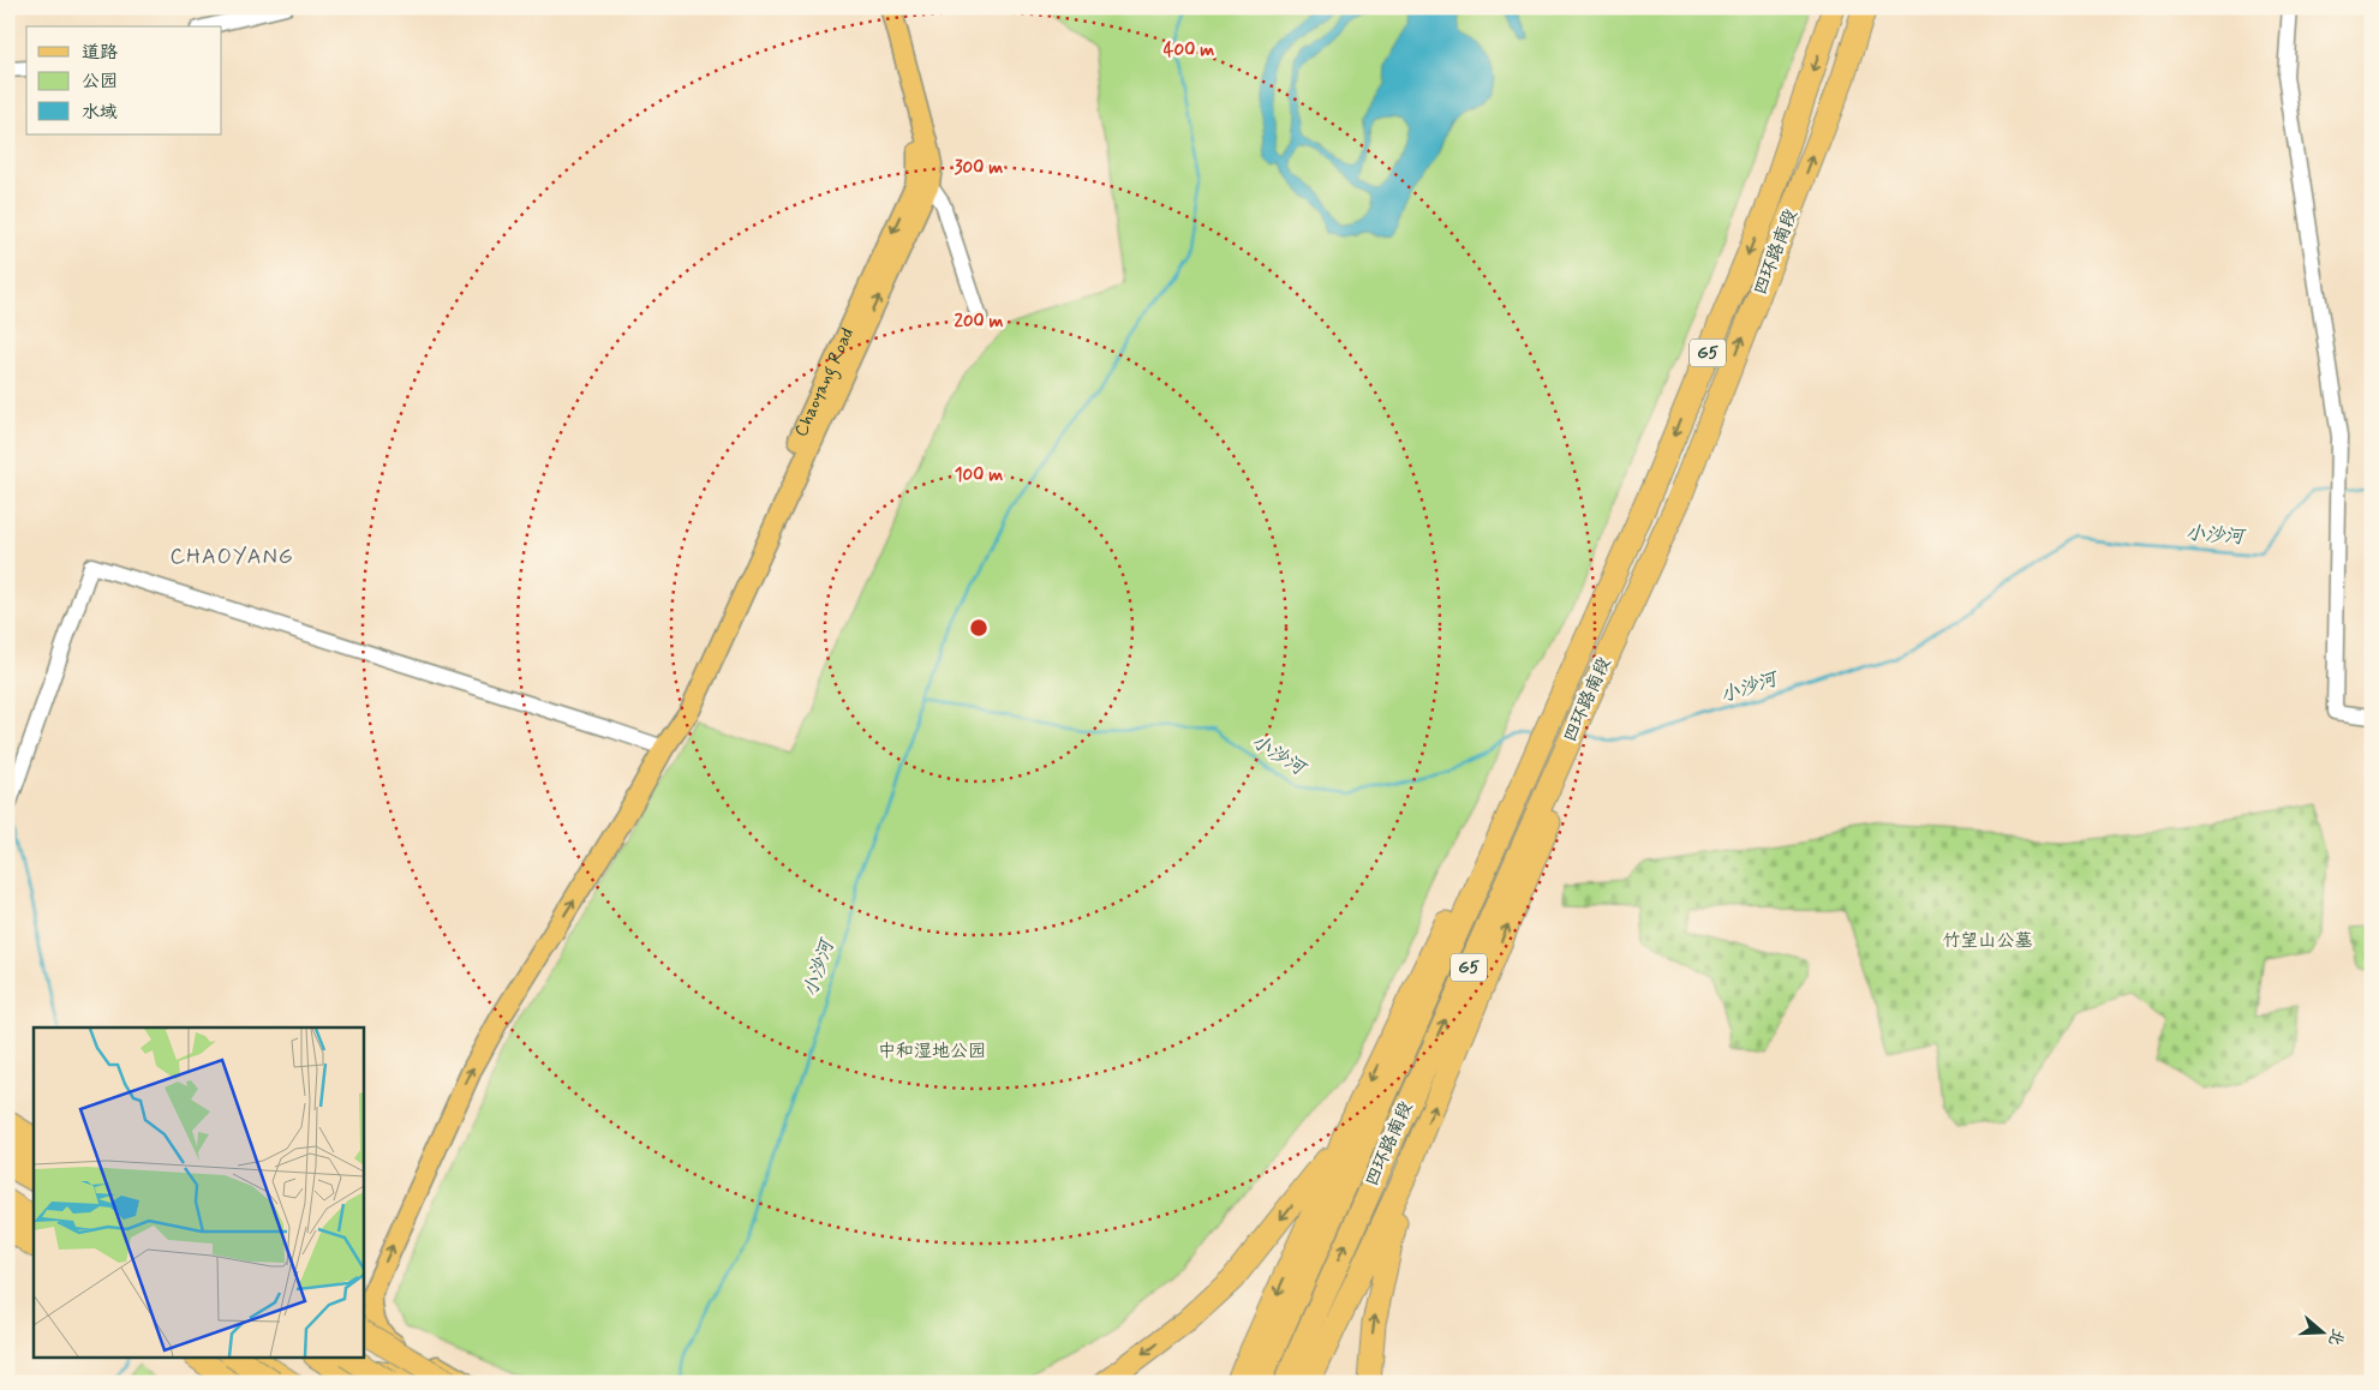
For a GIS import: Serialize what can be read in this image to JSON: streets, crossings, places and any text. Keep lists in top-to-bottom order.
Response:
{
  "streets": {
    "highway": ["四环路南段", "G5"],
    "main road": ["Chaoyang Road"]
  },
  "districts": ["CHAOYANG"],
  "water": ["小沙河"],
  "parks": ["竹望山公墓", "中和湿地公园"],
  "legend": ["道路", "公园", "水域"],
  "north": "right",
  "rings": [
    "400 m",
    "300 m",
    "200 m",
    "100 m"
  ]
}
